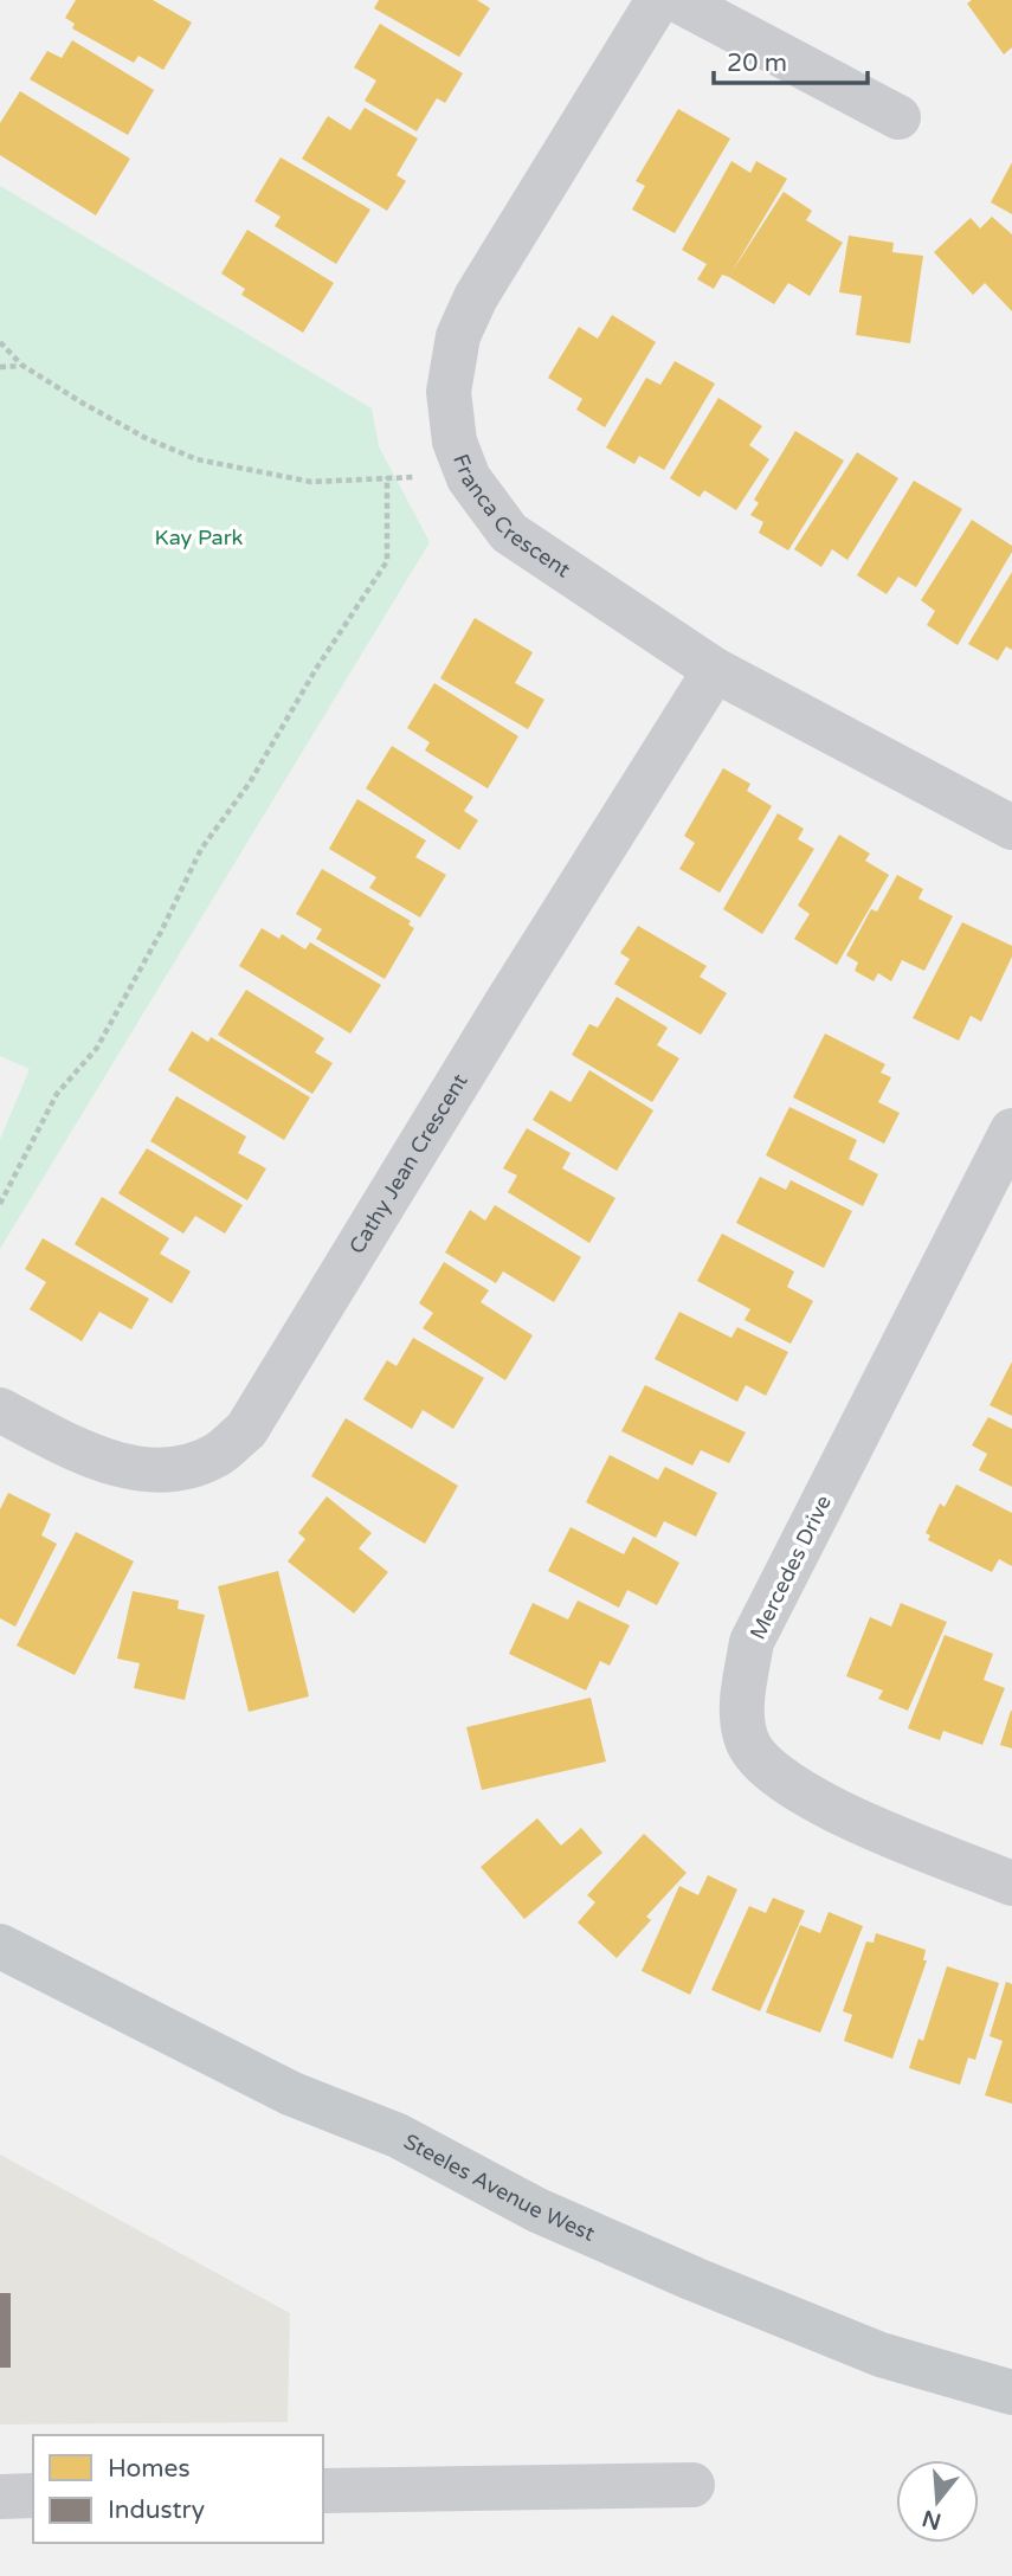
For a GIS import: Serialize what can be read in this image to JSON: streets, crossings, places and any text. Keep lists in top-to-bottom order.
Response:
{
  "streets": {
    "main road": ["Steeles Avenue West"],
    "street": ["Franca Crescent", "Cathy Jean Crescent", "Mercedes Drive"]
  },
  "crossings": [
    ["Franca Crescent", "Cathy Jean Crescent"]
  ],
  "parks": ["Kay Park"],
  "legend": ["Homes", "Industry"],
  "scale_bar": "20 m",
  "north": "bottom"
}
